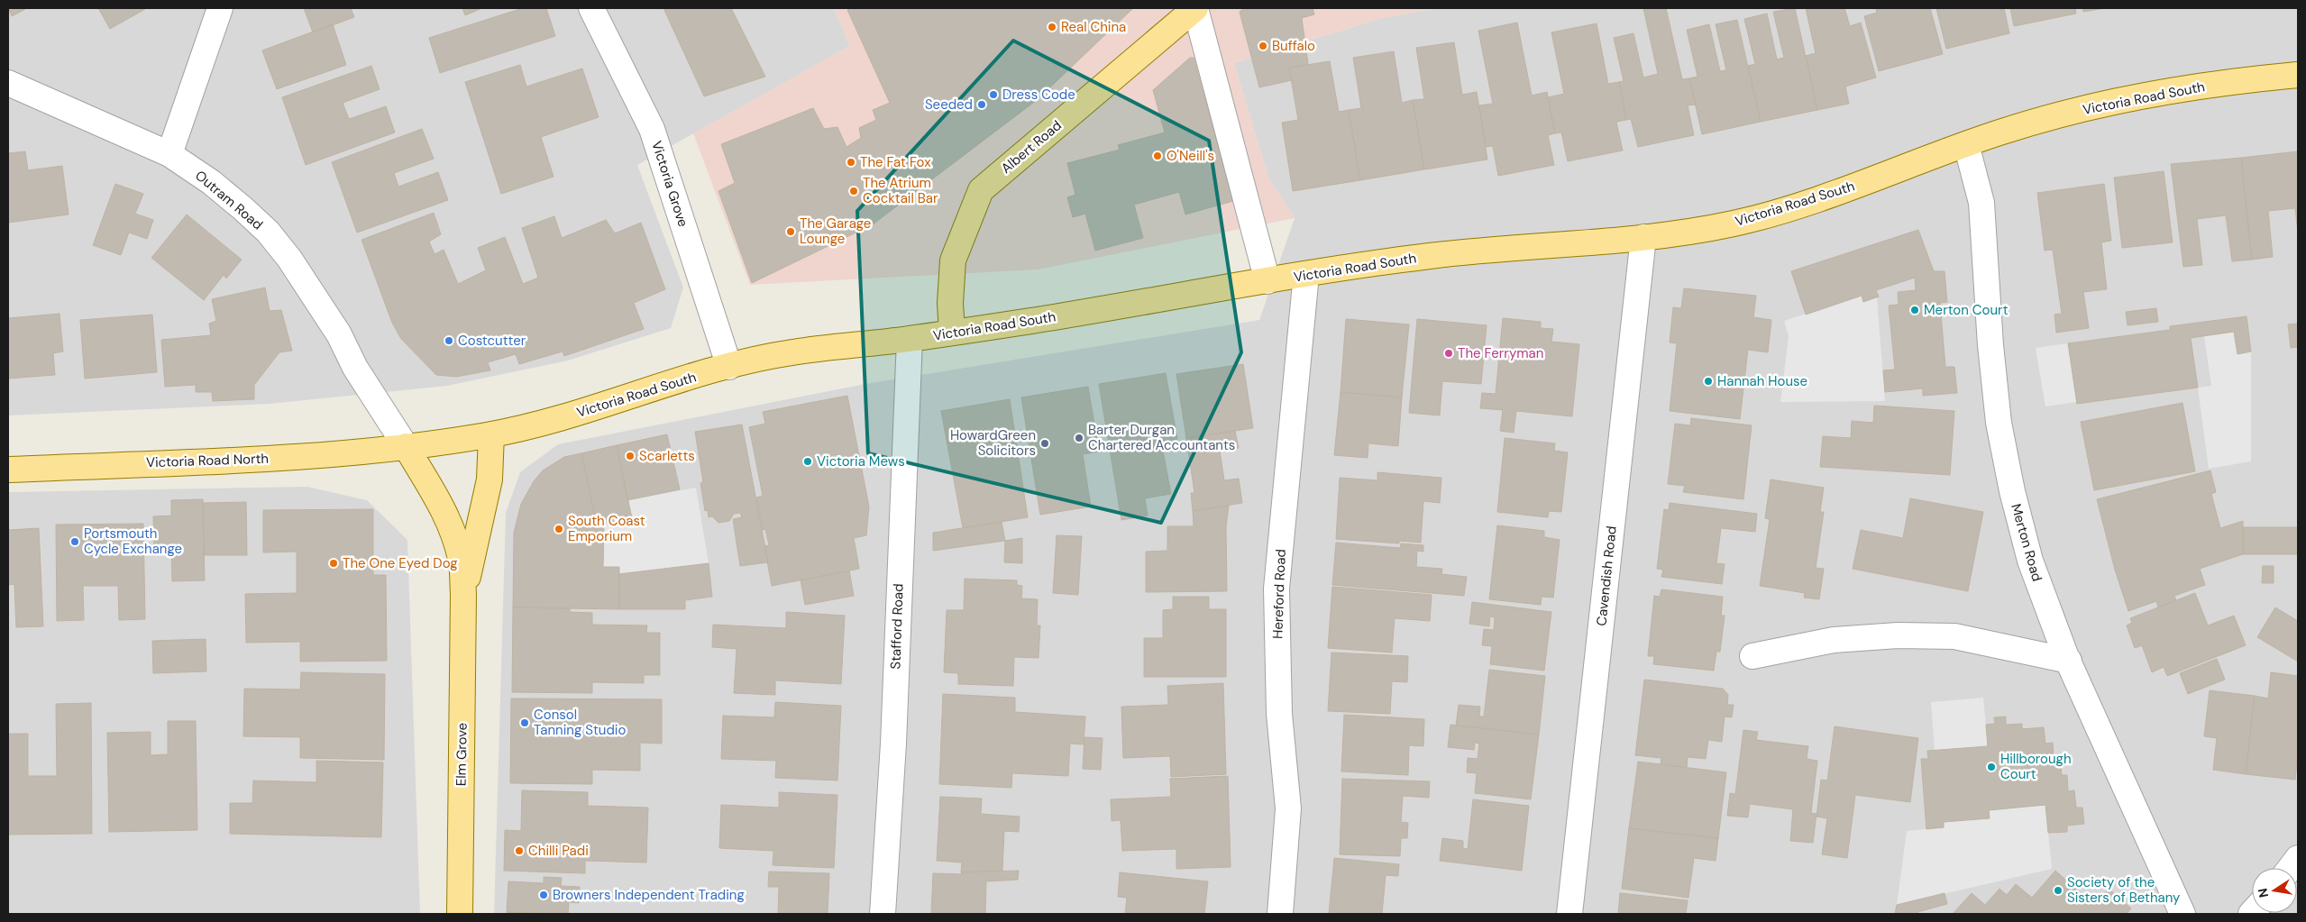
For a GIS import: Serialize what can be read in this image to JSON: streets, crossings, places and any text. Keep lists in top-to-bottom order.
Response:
{
  "streets": {
    "main road": [
      "Victoria Road South",
      "Albert Road",
      "Victoria Road North",
      "Elm Grove"
    ],
    "street": [
      "Victoria Grove",
      "Outram Road",
      "Merton Road",
      "Cavendish Road",
      "Hereford Road",
      "Stafford Road"
    ]
  },
  "crossings": [
    ["Victoria Road South", "Albert Road"],
    ["Victoria Road South", "Victoria Grove"],
    ["Victoria Road South", "Outram Road"],
    ["Victoria Road South", "Victoria Road North"],
    ["Victoria Road South", "Merton Road"],
    ["Victoria Road South", "Cavendish Road"],
    ["Victoria Road South", "Hereford Road"],
    ["Victoria Road South", "Stafford Road"],
    ["Victoria Road South", "Elm Grove"],
    ["Outram Road", "Victoria Road North"],
    ["Outram Road", "Elm Grove"],
    ["Victoria Road North", "Elm Grove"]
  ],
  "places": [
    "Real China",
    "Buffalo",
    "Dress Code",
    "Seeded",
    "O'Neill's",
    "The Fat Fox",
    "The Atrium Cocktail Bar",
    "The Garage Lounge",
    "Merton Court",
    "Costcutter",
    "The Ferryman",
    "Hannah House",
    "Barter Durgan Chartered Accountants",
    "HowardGreen Solicitors",
    "Scarletts",
    "Victoria Mews",
    "South Coast Emporium",
    "Portsmouth Cycle Exchange",
    "The One Eyed Dog",
    "Consol Tanning Studio",
    "Hillborough Court",
    "Chilli Padi",
    "Society of the Sisters of Bethany",
    "Browners Independent Trading"
  ],
  "north": "left"
}
